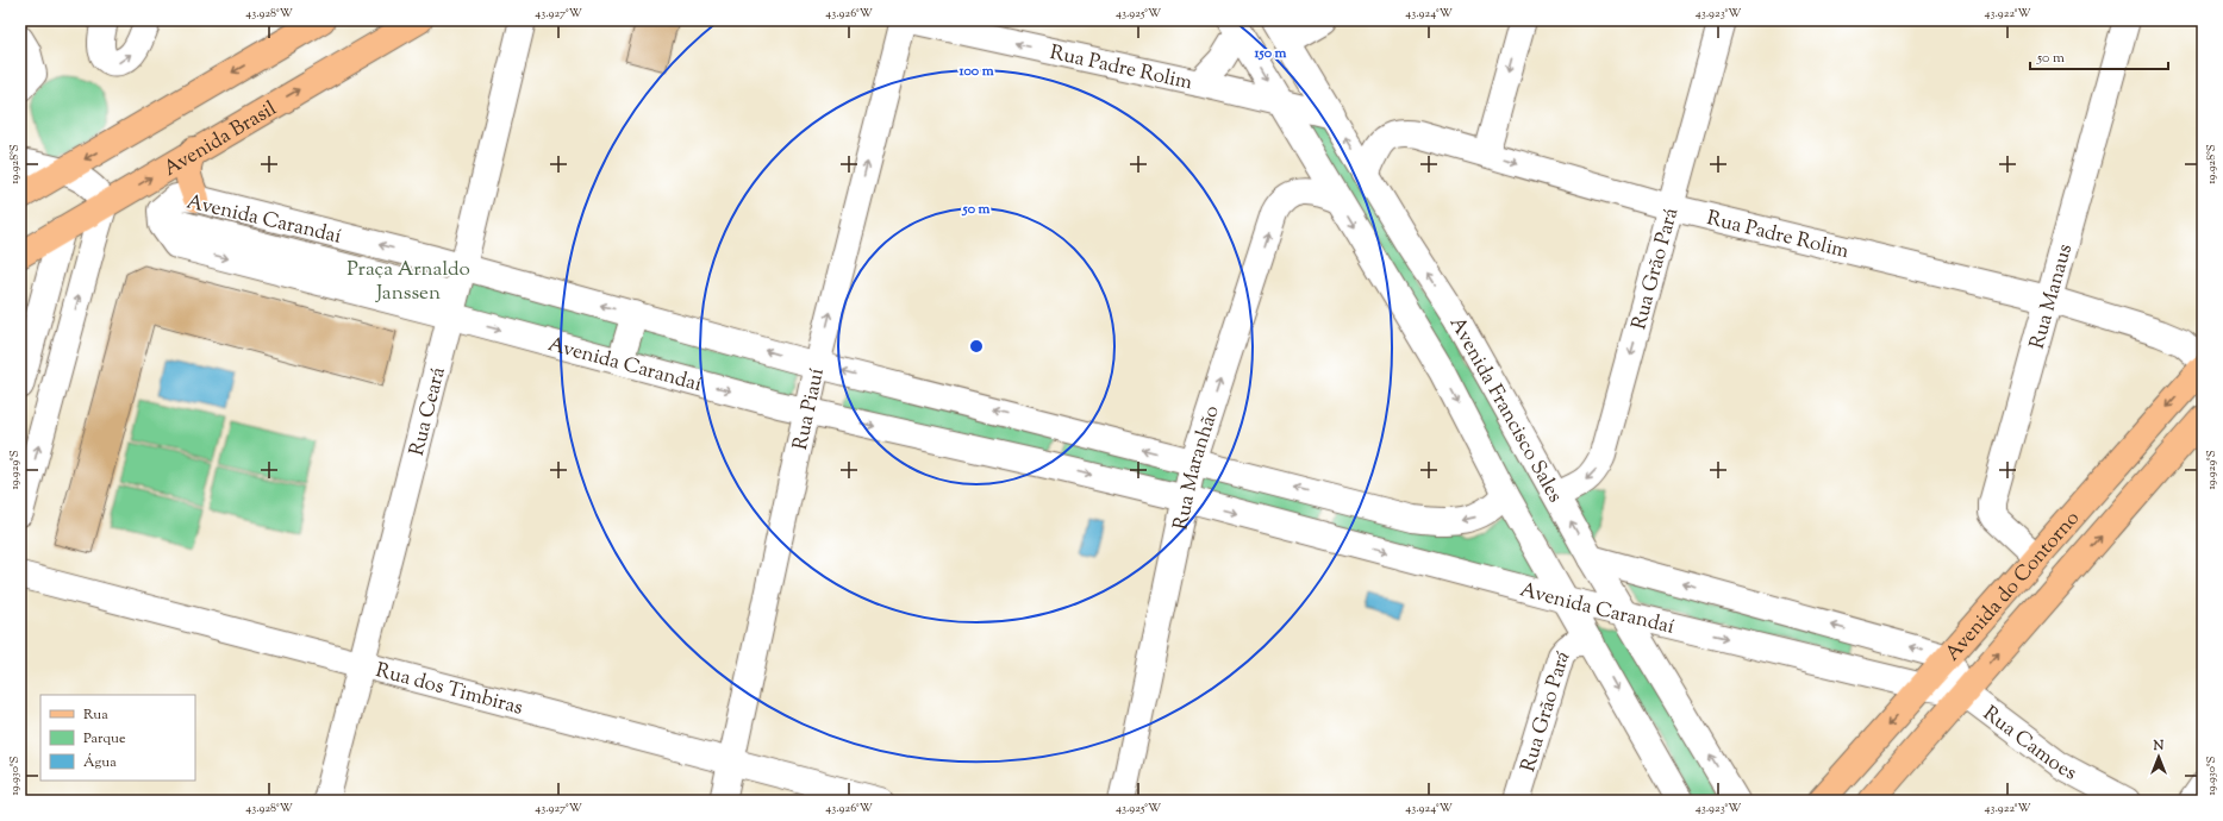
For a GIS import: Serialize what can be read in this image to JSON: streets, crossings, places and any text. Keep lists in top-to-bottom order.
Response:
{
  "streets": {
    "main road": ["Avenida Brasil", "Avenida do Contorno"],
    "street": [
      "Rua Padre Rolim",
      "Avenida Carandaí",
      "Rua Grão Pará",
      "Rua Manaus",
      "Rua Piauí",
      "Avenida Francisco Sales",
      "Rua Ceará",
      "Rua Maranhão",
      "Rua dos Timbiras",
      "Rua Camoes"
    ]
  },
  "crossings": [
    ["Rua Padre Rolim", "Rua Grão Pará"],
    ["Rua Padre Rolim", "Rua Manaus"],
    ["Rua Padre Rolim", "Avenida Francisco Sales"],
    ["Avenida Carandaí", "Rua Piauí"],
    ["Avenida Carandaí", "Avenida Francisco Sales"],
    ["Avenida Carandaí", "Rua Ceará"],
    ["Avenida Carandaí", "Rua Maranhão"],
    ["Avenida Carandaí", "Avenida do Contorno"],
    ["Avenida Carandaí", "Rua Camoes"],
    ["Rua Grão Pará", "Avenida Francisco Sales"],
    ["Rua Manaus", "Avenida do Contorno"],
    ["Rua Piauí", "Rua dos Timbiras"],
    ["Avenida Francisco Sales", "Rua Maranhão"],
    ["Rua Ceará", "Rua dos Timbiras"],
    ["Avenida do Contorno", "Rua Camoes"]
  ],
  "one_way": ["Rua Grão Pará", "Rua Piauí", "Rua Maranhão"],
  "parks": ["Praça Arnaldo Janssen"],
  "legend": ["Rua", "Parque", "Água"],
  "scale_bar": "50 m",
  "north": "top",
  "coordinates": [
    "43.928°W",
    "43.927°W",
    "43.926°W",
    "43.925°W",
    "43.924°W",
    "43.923°W",
    "43.922°W",
    "19.928°S",
    "19.929°S",
    "19.930°S"
  ],
  "rings": ["150 m", "100 m", "50 m"]
}
